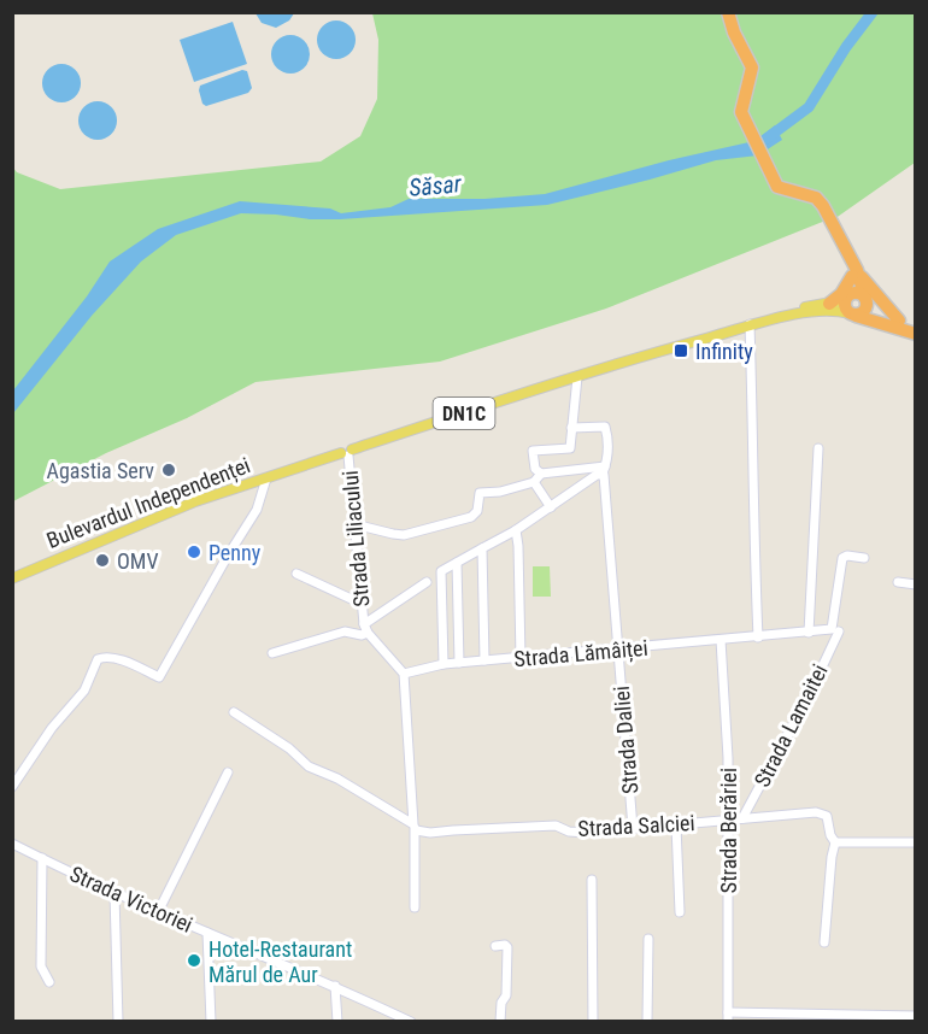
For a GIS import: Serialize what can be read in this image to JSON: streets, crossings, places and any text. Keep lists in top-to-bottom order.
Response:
{
  "streets": {
    "highway": ["DN1C", "Bulevardul Independenței"],
    "street": [
      "Strada Liliacului",
      "Strada Lămâiței",
      "Strada Lamaitei",
      "Strada Daliei",
      "Strada Salciei",
      "Strada Berăriei",
      "Strada Victoriei"
    ]
  },
  "crossings": [
    ["DN1C", "Bulevardul Independenței"],
    ["Bulevardul Independenței", "Strada Liliacului"],
    ["Strada Liliacului", "Strada Lămâiței"],
    ["Strada Lămâiței", "Strada Lamaitei"],
    ["Strada Lămâiței", "Strada Daliei"],
    ["Strada Lămâiței", "Strada Berăriei"],
    ["Strada Lamaitei", "Strada Salciei"],
    ["Strada Daliei", "Strada Salciei"],
    ["Strada Salciei", "Strada Berăriei"]
  ],
  "water": ["Săsar"],
  "places": {
    "transit": ["Infinity"],
    "other": [
      "Agastia Serv",
      "Penny",
      "OMV",
      "Hotel-Restaurant Mărul de Aur"
    ]
  }
}
